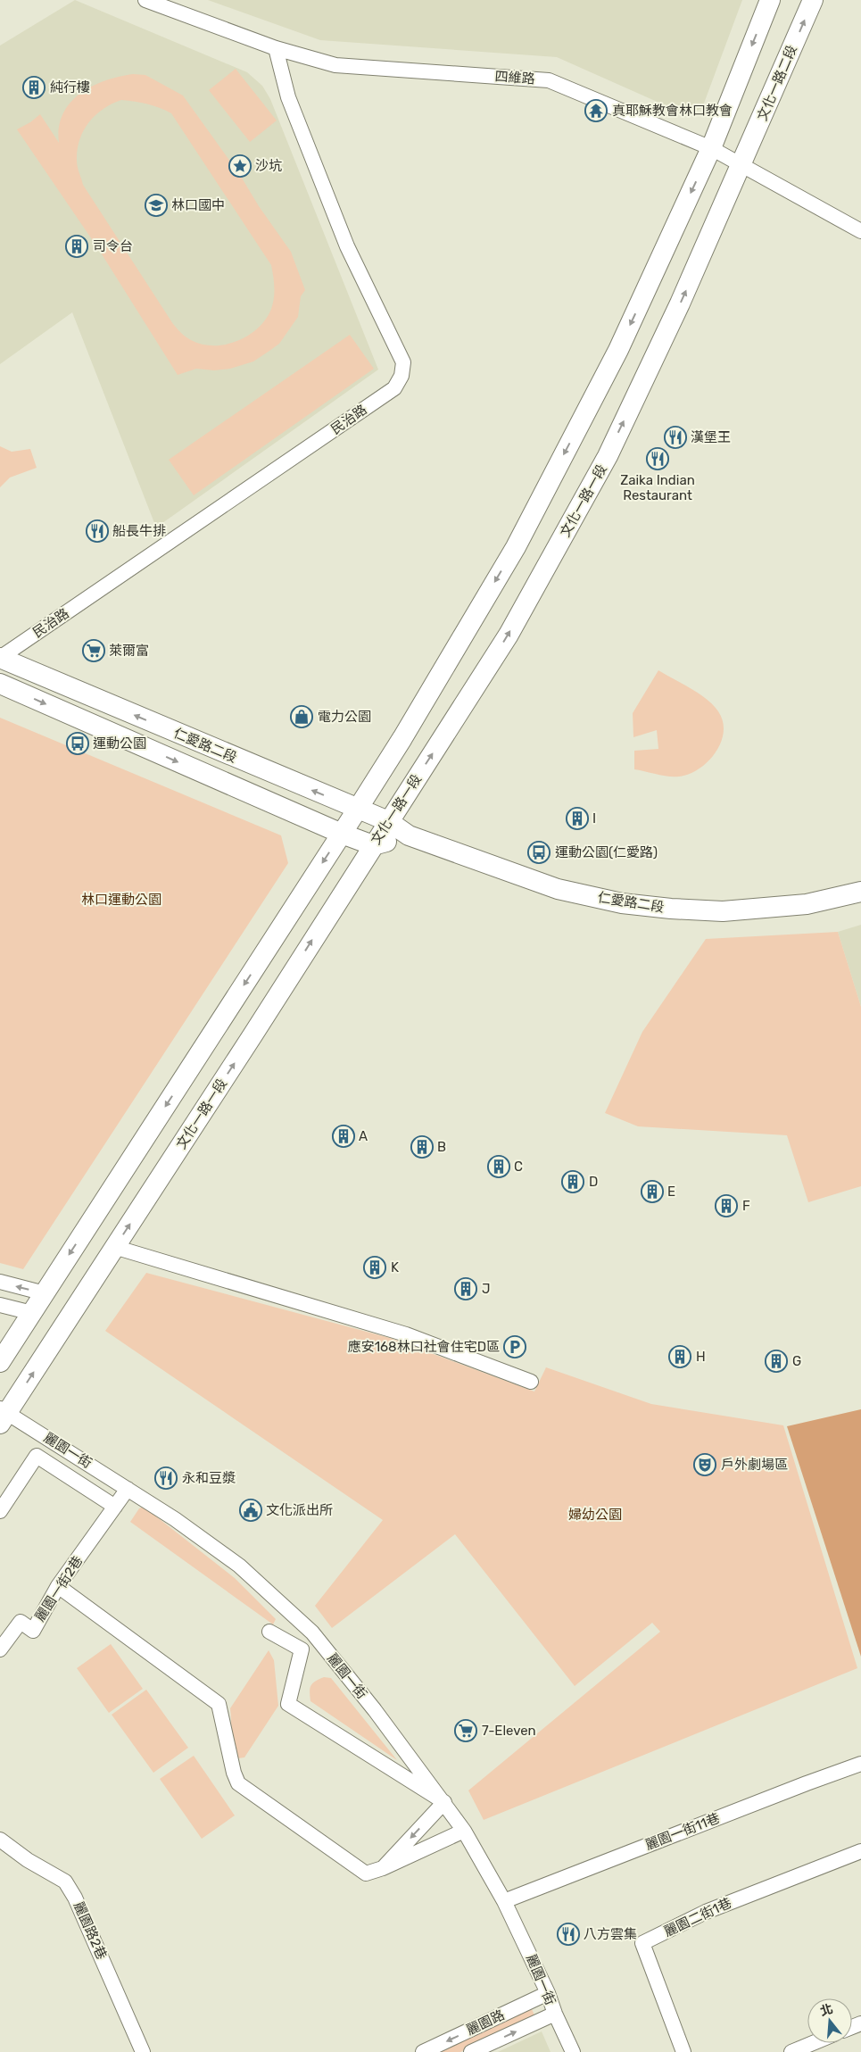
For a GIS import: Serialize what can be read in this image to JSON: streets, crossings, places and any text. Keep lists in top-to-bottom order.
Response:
{
  "streets": {
    "main road": ["文化一路二段", "文化一路一段", "仁愛路二段"],
    "street": [
      "四維路",
      "民治路",
      "麗園一街",
      "麗園一街2巷",
      "麗園一街11巷",
      "麗園二街1巷",
      "麗園路2巷",
      "麗園路"
    ]
  },
  "crossings": [
    ["四維路", "文化一路二段"],
    ["四維路", "民治路"],
    ["四維路", "文化一路一段"],
    ["文化一路二段", "文化一路一段"],
    ["民治路", "仁愛路二段"],
    ["文化一路一段", "仁愛路二段"],
    ["文化一路一段", "麗園一街"],
    ["麗園一街", "麗園一街2巷"],
    ["麗園一街", "麗園一街11巷"],
    ["麗園一街", "麗園路"]
  ],
  "parks": ["林口運動公園", "婦幼公園"],
  "places": {
    "building": [
      "純行樓",
      "司令台",
      "I",
      "A",
      "B",
      "C",
      "D",
      "E",
      "F",
      "K",
      "J",
      "H",
      "G"
    ],
    "temple": ["真耶穌教會林口教會"],
    "place": ["沙坑"],
    "school or university": ["林口國中"],
    "restaurant": [
      "漢堡王",
      "Zaika Indian Restaurant",
      "船長牛排",
      "永和豆漿",
      "八方雲集"
    ],
    "supermarket": ["萊爾富", "7-Eleven"],
    "shop": ["電力公園"],
    "bus stop": ["運動公園", "運動公園(仁愛路)"],
    "parking": ["應安168林口社會住宅D區"],
    "theatre": ["戶外劇場區"],
    "public building": ["文化派出所"]
  },
  "north": "top"
}
